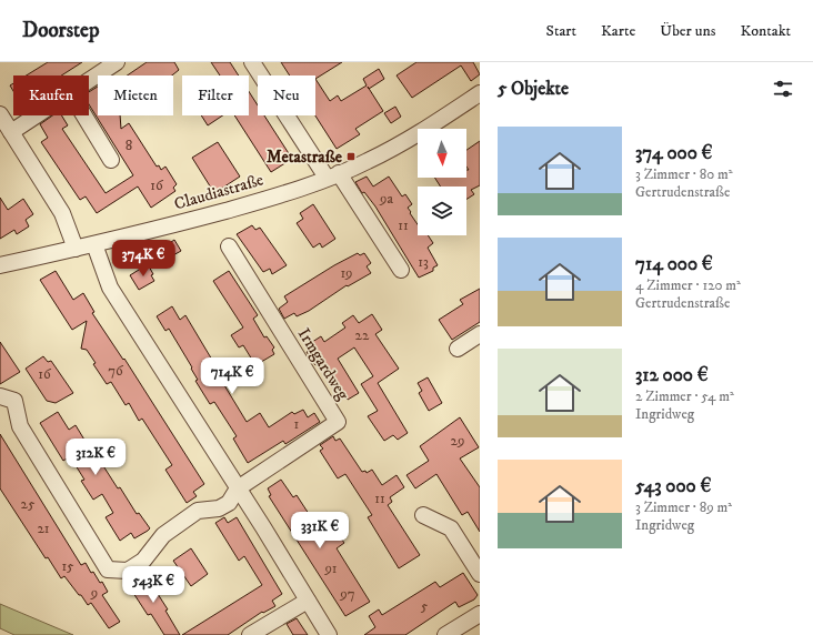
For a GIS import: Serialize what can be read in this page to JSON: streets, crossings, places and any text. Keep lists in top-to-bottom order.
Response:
{
  "streets": {
    "street": ["Claudiastraße", "Irmgardweg"]
  },
  "places": {
    "transit": ["Metastraße"]
  },
  "house_numbers": [
    "8",
    "16",
    "9a",
    "11",
    "13",
    "19",
    "22",
    "76",
    "16",
    "1",
    "29",
    "11",
    "25",
    "21",
    "15",
    "91",
    "9",
    "97",
    "5"
  ],
  "north": "bottom",
  "page": {
    "header": "Doorstep",
    "nav": [
      "Start",
      "Karte",
      "Über uns",
      "Kontakt"
    ],
    "heading": "5 Objekte",
    "chip": [
      "Kaufen",
      "Mieten",
      "Filter",
      "Neu"
    ],
    "list": [
      {
        "name": "374 000 €",
        "note": "3 Zimmer · 80 m² · Gertrudenstraße"
      },
      {
        "name": "714 000 €",
        "note": "4 Zimmer · 120 m² · Gertrudenstraße"
      },
      {
        "name": "312 000 €",
        "note": "2 Zimmer · 54 m² · Ingridweg"
      },
      {
        "name": "543 000 €",
        "note": "3 Zimmer · 89 m² · Ingridweg"
      }
    ],
    "price": [
      "374K €",
      "714K €",
      "312K €",
      "331K €",
      "543K €"
    ]
  }
}
